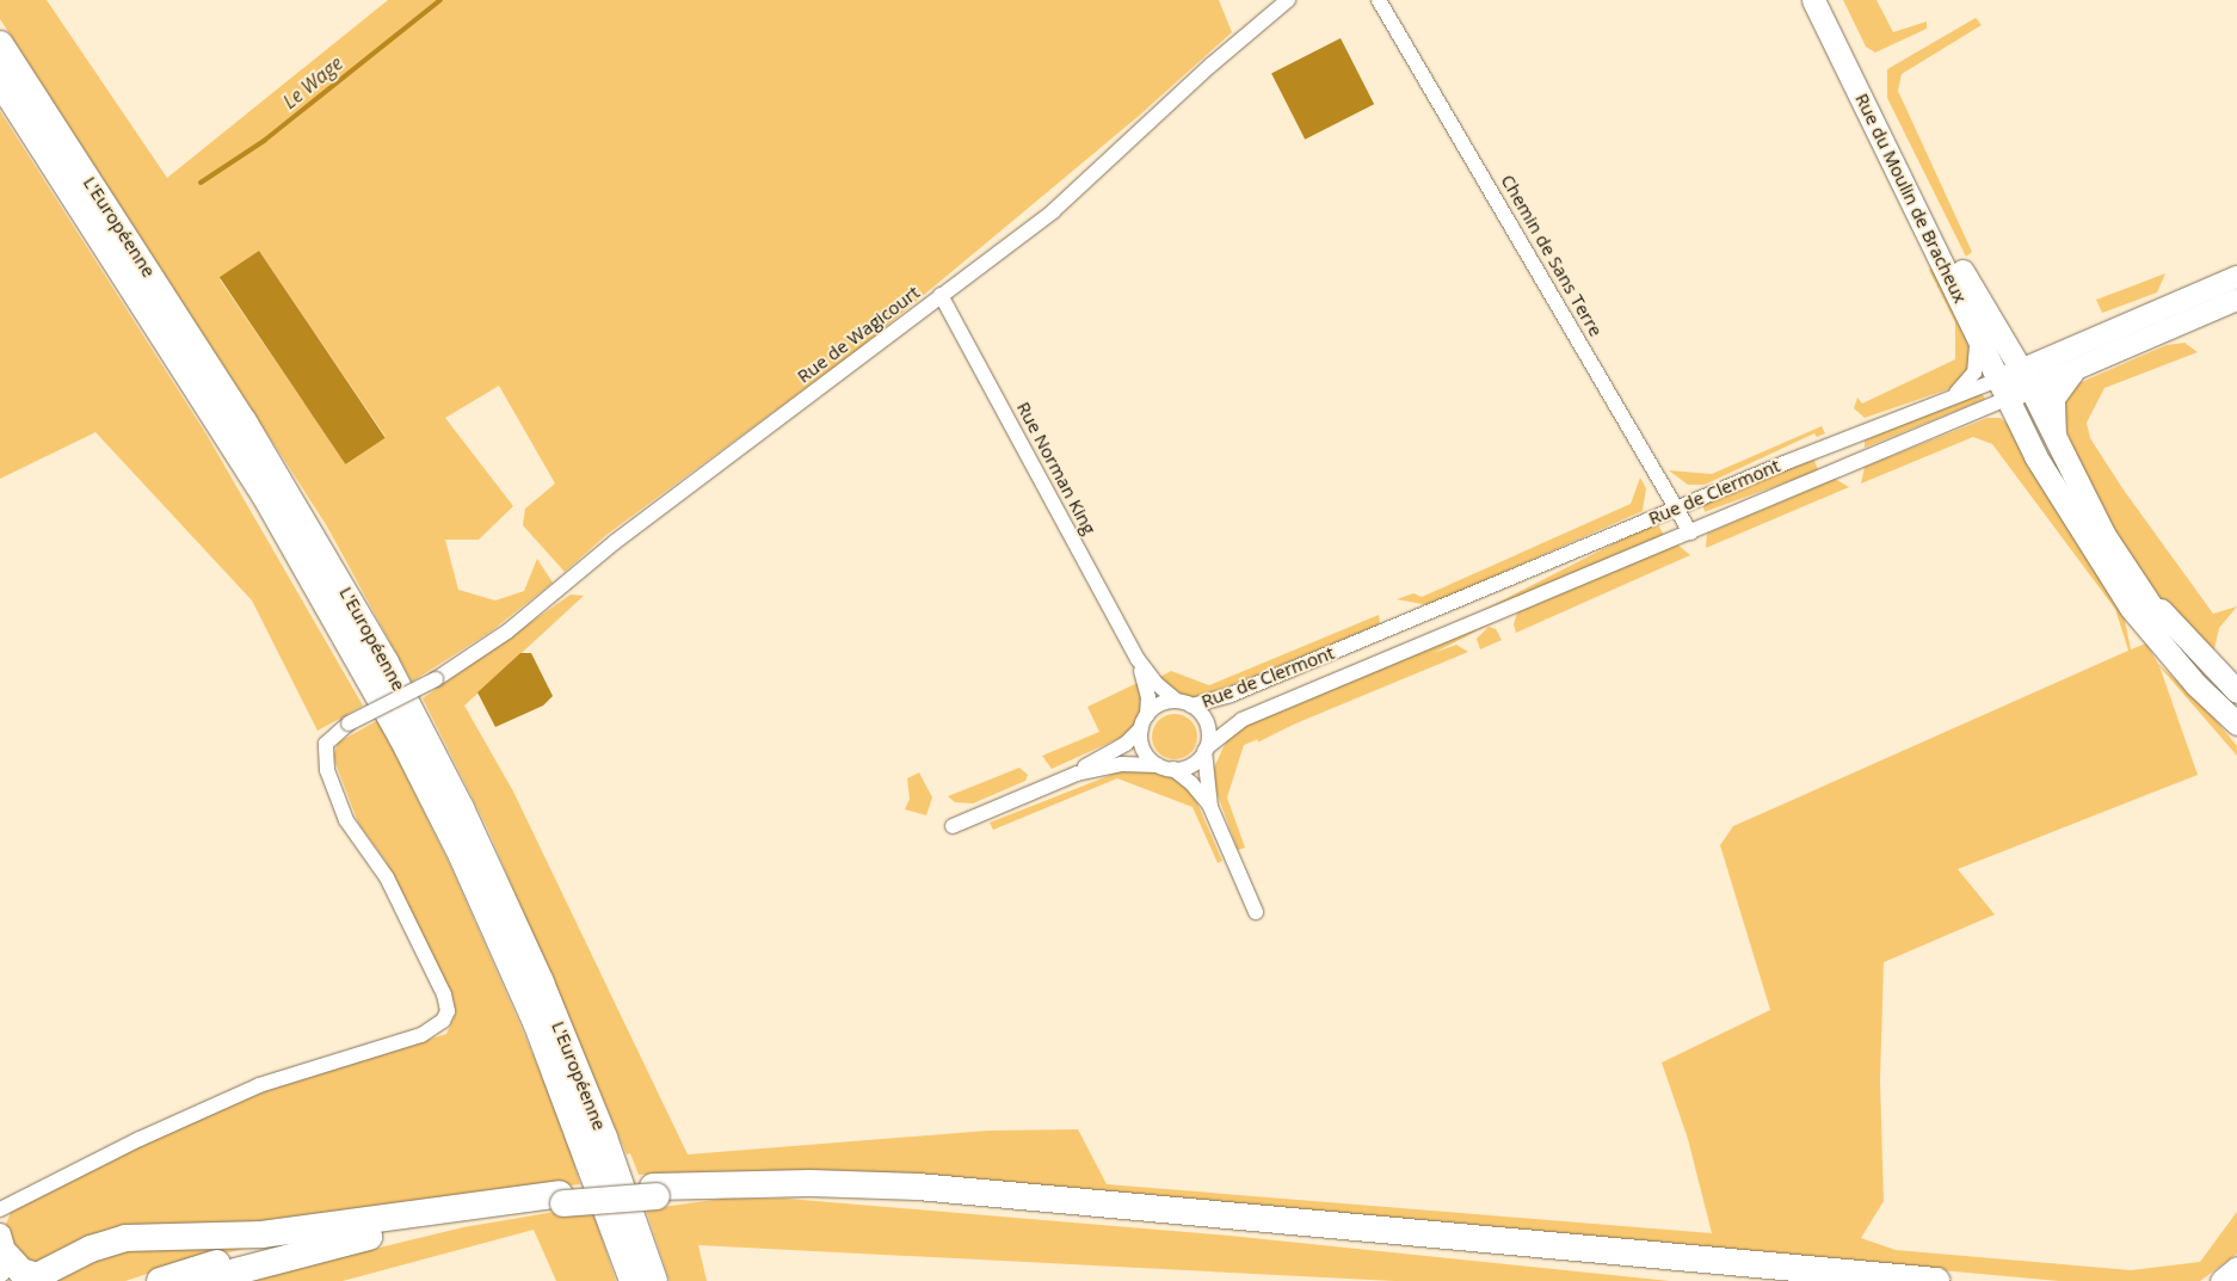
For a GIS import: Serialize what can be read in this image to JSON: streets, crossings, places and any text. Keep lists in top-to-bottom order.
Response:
{
  "streets": {
    "highway": ["L'Européenne"],
    "main road": ["Rue du Moulin de Bracheux", "Rue de Clermont"],
    "street": ["Chemin de Sans Terre", "Rue de Wagicourt", "Rue Norman King"]
  },
  "crossings": [
    ["Rue du Moulin de Bracheux", "Rue de Clermont"],
    ["Chemin de Sans Terre", "Rue de Clermont"],
    ["Rue de Wagicourt", "Rue Norman King"],
    ["Rue Norman King", "Rue de Clermont"]
  ],
  "water": ["Le Wage"]
}
